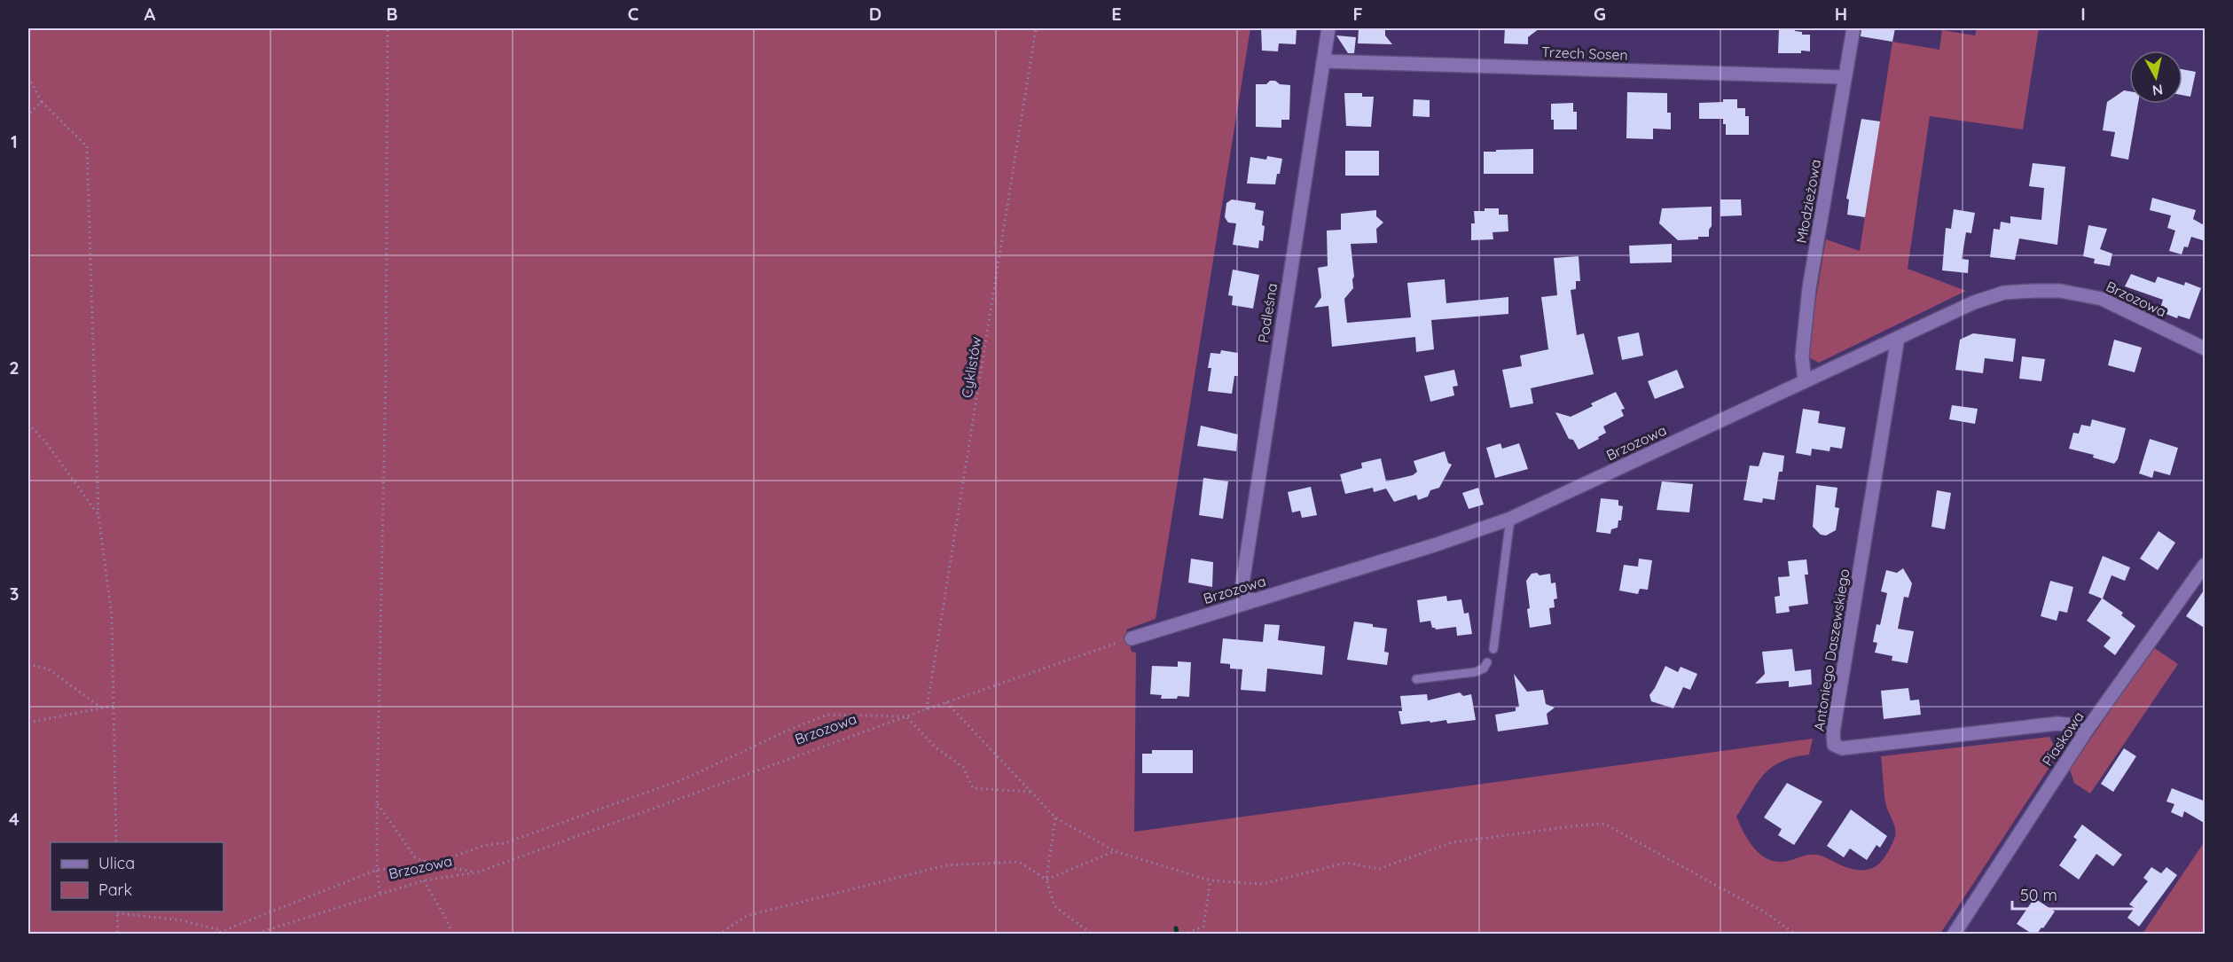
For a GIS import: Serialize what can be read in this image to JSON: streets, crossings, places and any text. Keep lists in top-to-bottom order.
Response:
{
  "streets": {
    "street": [
      "Trzech Sosen",
      "Młodzieżowa",
      "Brzozowa",
      "Podleśna",
      "Antoniego Daszewskiego",
      "Piaskowa"
    ],
    "path": ["Cyklistów"]
  },
  "crossings": [
    ["Trzech Sosen", "Młodzieżowa"],
    ["Trzech Sosen", "Podleśna"],
    ["Młodzieżowa", "Brzozowa"],
    ["Brzozowa", "Podleśna"],
    ["Brzozowa", "Cyklistów"],
    ["Brzozowa", "Antoniego Daszewskiego"],
    ["Antoniego Daszewskiego", "Piaskowa"]
  ],
  "legend": ["Ulica", "Park"],
  "scale_bar": "50 m",
  "north": "bottom",
  "grid": {
    "columns": [
      "A",
      "B",
      "C",
      "D",
      "E",
      "F",
      "G",
      "H",
      "I"
    ],
    "rows": [
      "1",
      "2",
      "3",
      "4"
    ]
  }
}
